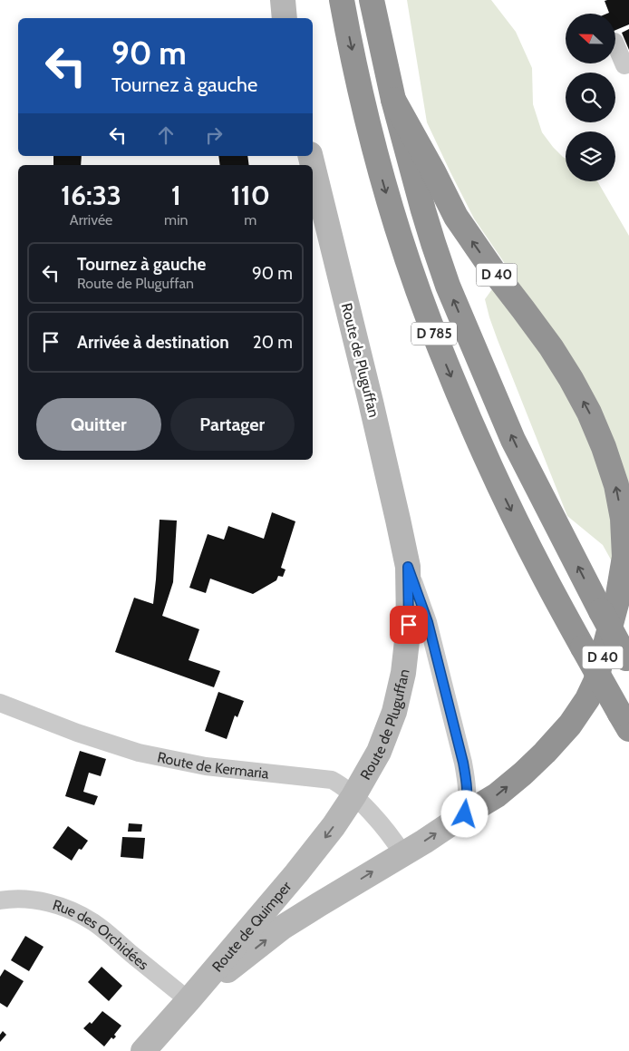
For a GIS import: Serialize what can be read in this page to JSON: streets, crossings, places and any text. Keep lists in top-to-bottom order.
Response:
{
  "streets": {
    "highway": ["D 40", "D 785"],
    "main road": ["Route de Pluguffan", "Route de Quimper"],
    "street": ["Route de Kermaria", "Rue des Orchidées"]
  },
  "crossings": [
    ["D 40", "D 785"],
    ["D 40", "Route de Pluguffan"],
    ["D 40", "Route de Kermaria"],
    ["D 40", "Route de Quimper"],
    ["D 40", "Rue des Orchidées"],
    ["Route de Pluguffan", "Route de Kermaria"],
    ["Route de Pluguffan", "Route de Quimper"],
    ["Route de Kermaria", "Route de Quimper"],
    ["Route de Quimper", "Rue des Orchidées"]
  ],
  "north": "left",
  "page": {
    "turn": ["90 m", "Tournez à gauche"],
    "eta": [
      "16:33",
      "Arrivée",
      "1",
      "min",
      "110",
      "m"
    ],
    "list": [
      {
        "name": "Tournez à gauche",
        "note": "Route de Pluguffan",
        "value": "90 m"
      },
      {
        "name": "Arrivée à destination",
        "value": "20 m"
      }
    ],
    "buttons": ["Quitter", "Partager"]
  }
}
